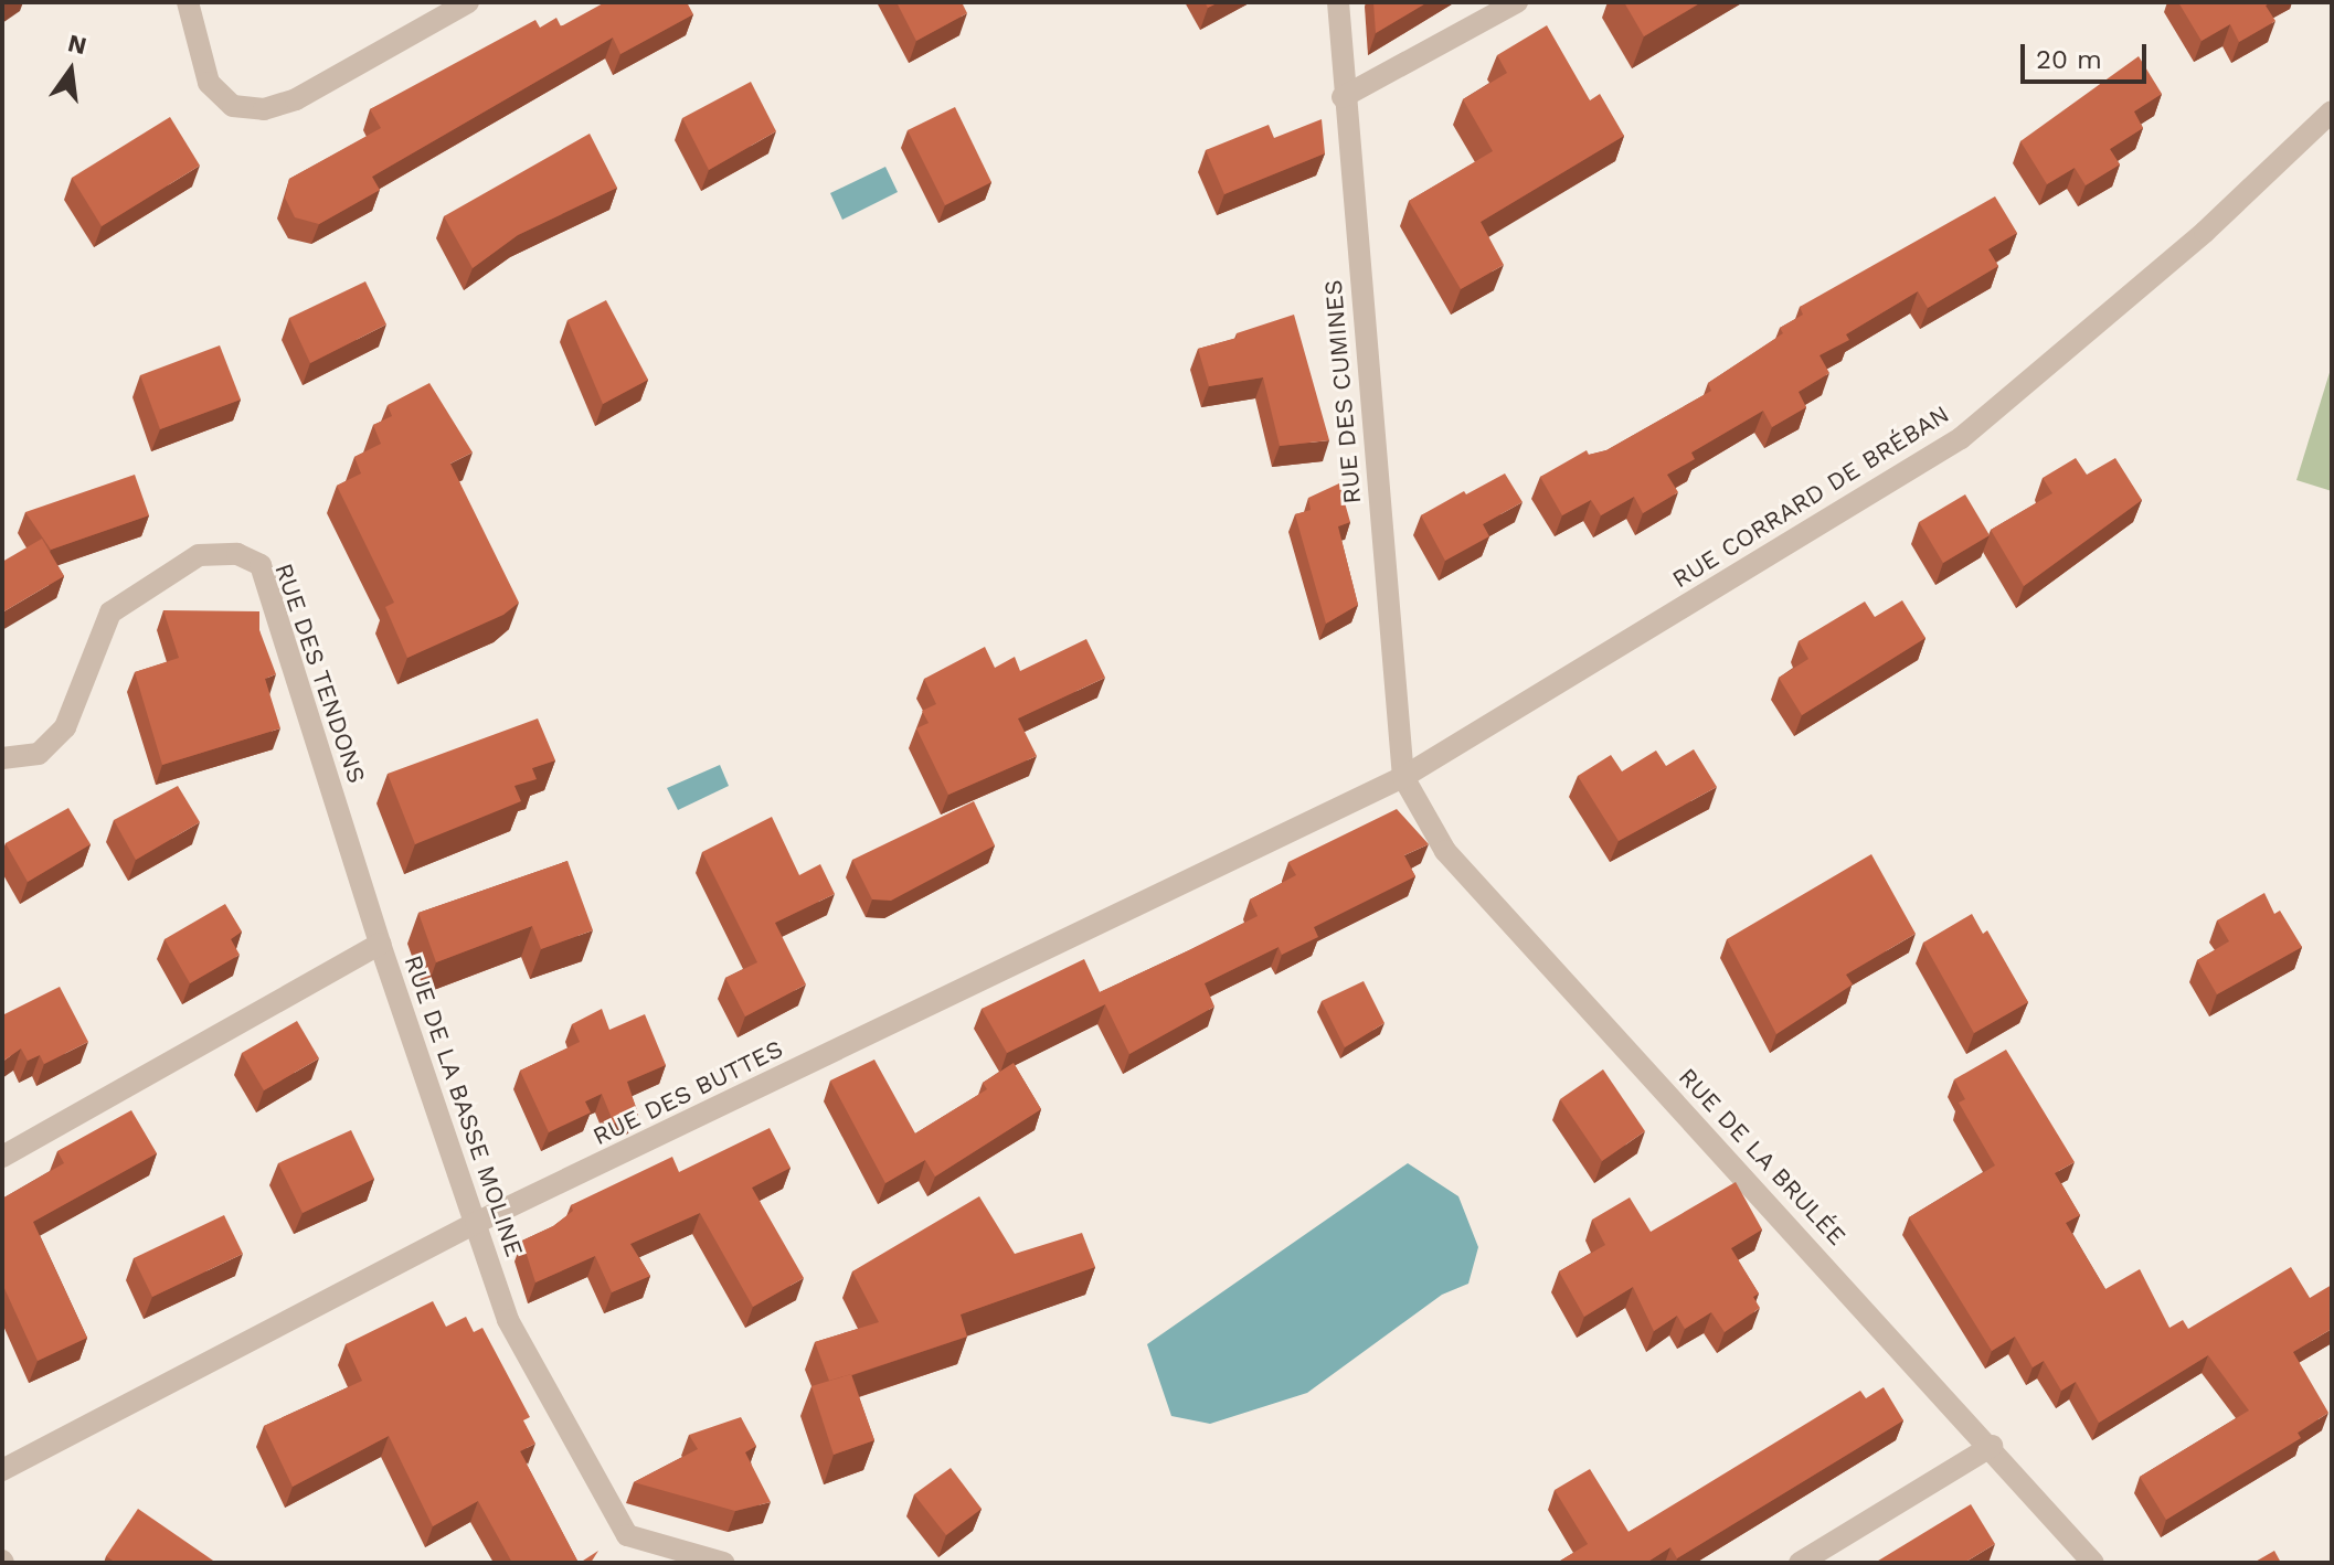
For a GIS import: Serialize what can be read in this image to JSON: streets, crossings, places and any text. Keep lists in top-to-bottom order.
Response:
{
  "streets": {
    "street": [
      "RUE DES CUMINES",
      "RUE CORRARD DE BRÉBAN",
      "RUE DES TENDONS",
      "RUE DES BUTTES",
      "RUE DE LA BASSE MOLINE",
      "RUE DE LA BRULÉE"
    ]
  },
  "crossings": [
    ["RUE DES CUMINES", "RUE CORRARD DE BRÉBAN"],
    ["RUE DES CUMINES", "RUE DES BUTTES"],
    ["RUE DES CUMINES", "RUE DE LA BRULÉE"],
    ["RUE CORRARD DE BRÉBAN", "RUE DES BUTTES"],
    ["RUE CORRARD DE BRÉBAN", "RUE DE LA BRULÉE"],
    ["RUE DES TENDONS", "RUE DE LA BASSE MOLINE"],
    ["RUE DES BUTTES", "RUE DE LA BASSE MOLINE"],
    ["RUE DES BUTTES", "RUE DE LA BRULÉE"]
  ],
  "scale_bar": "20 m",
  "north": "top"
}
